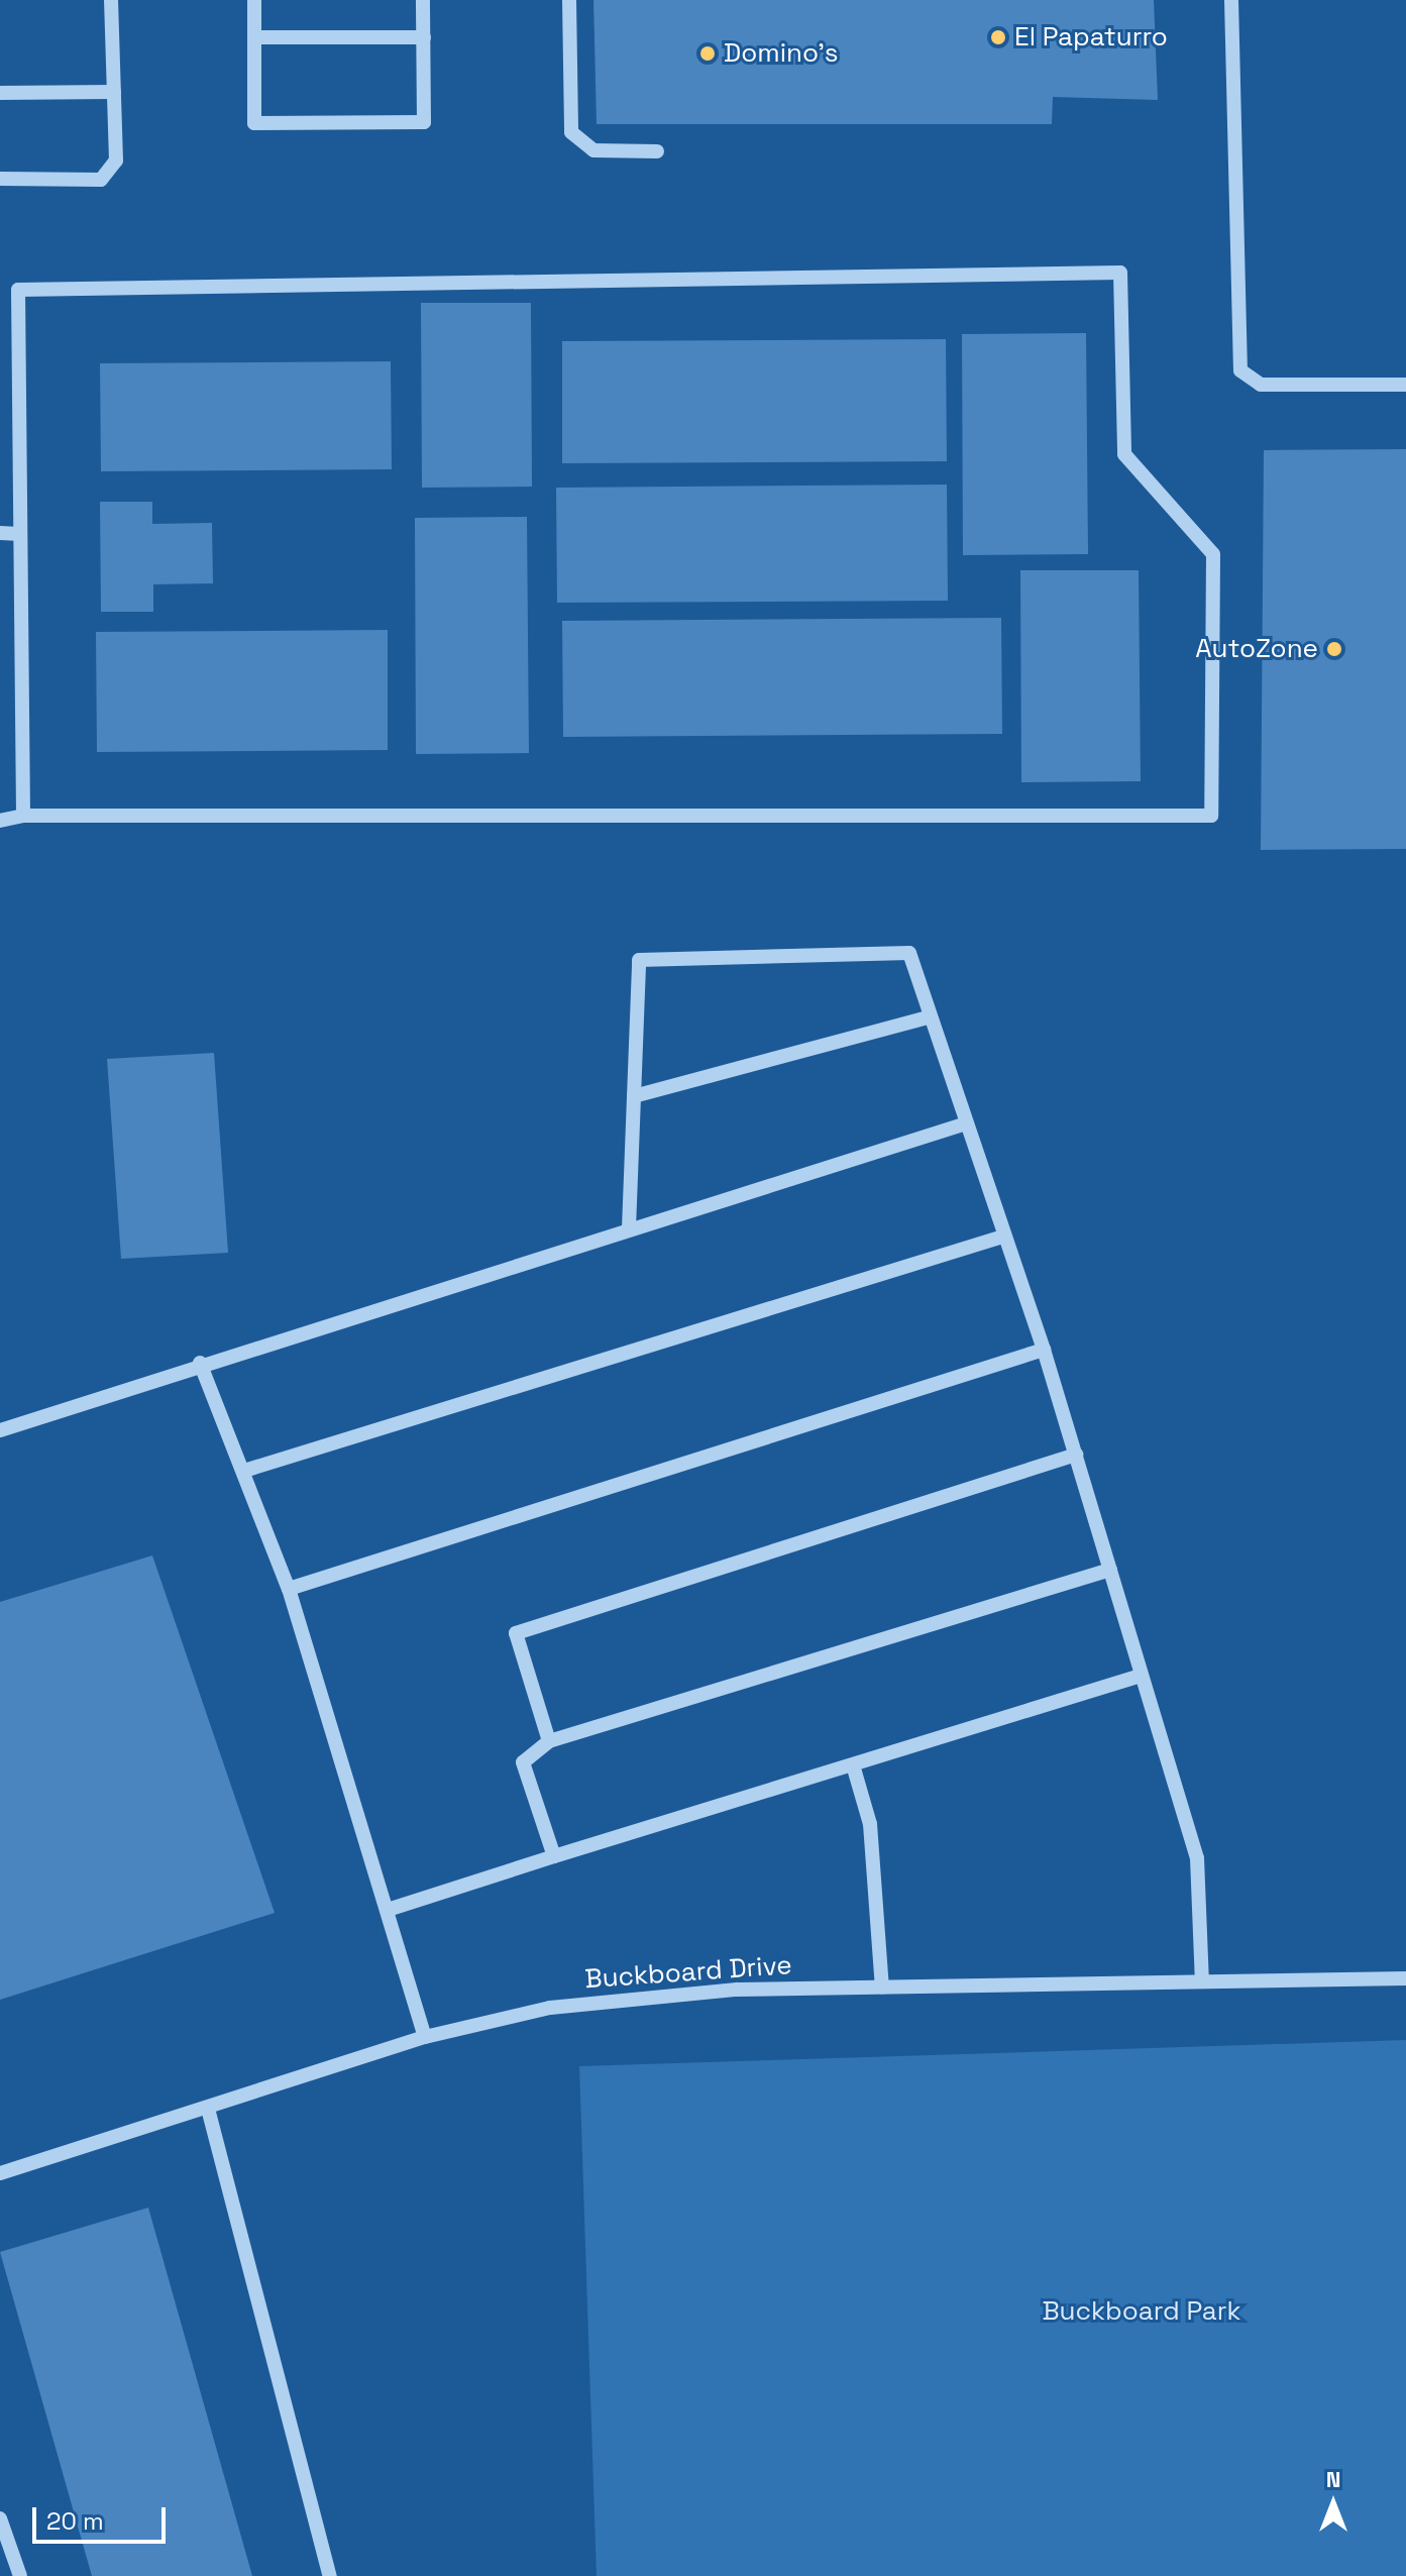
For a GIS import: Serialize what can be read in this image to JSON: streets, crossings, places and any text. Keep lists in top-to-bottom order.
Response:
{
  "streets": {
    "street": ["Buckboard Drive"]
  },
  "parks": ["Buckboard Park"],
  "places": ["El Papaturro", "Domino's", "AutoZone"],
  "scale_bar": "20 m",
  "north": "top"
}
